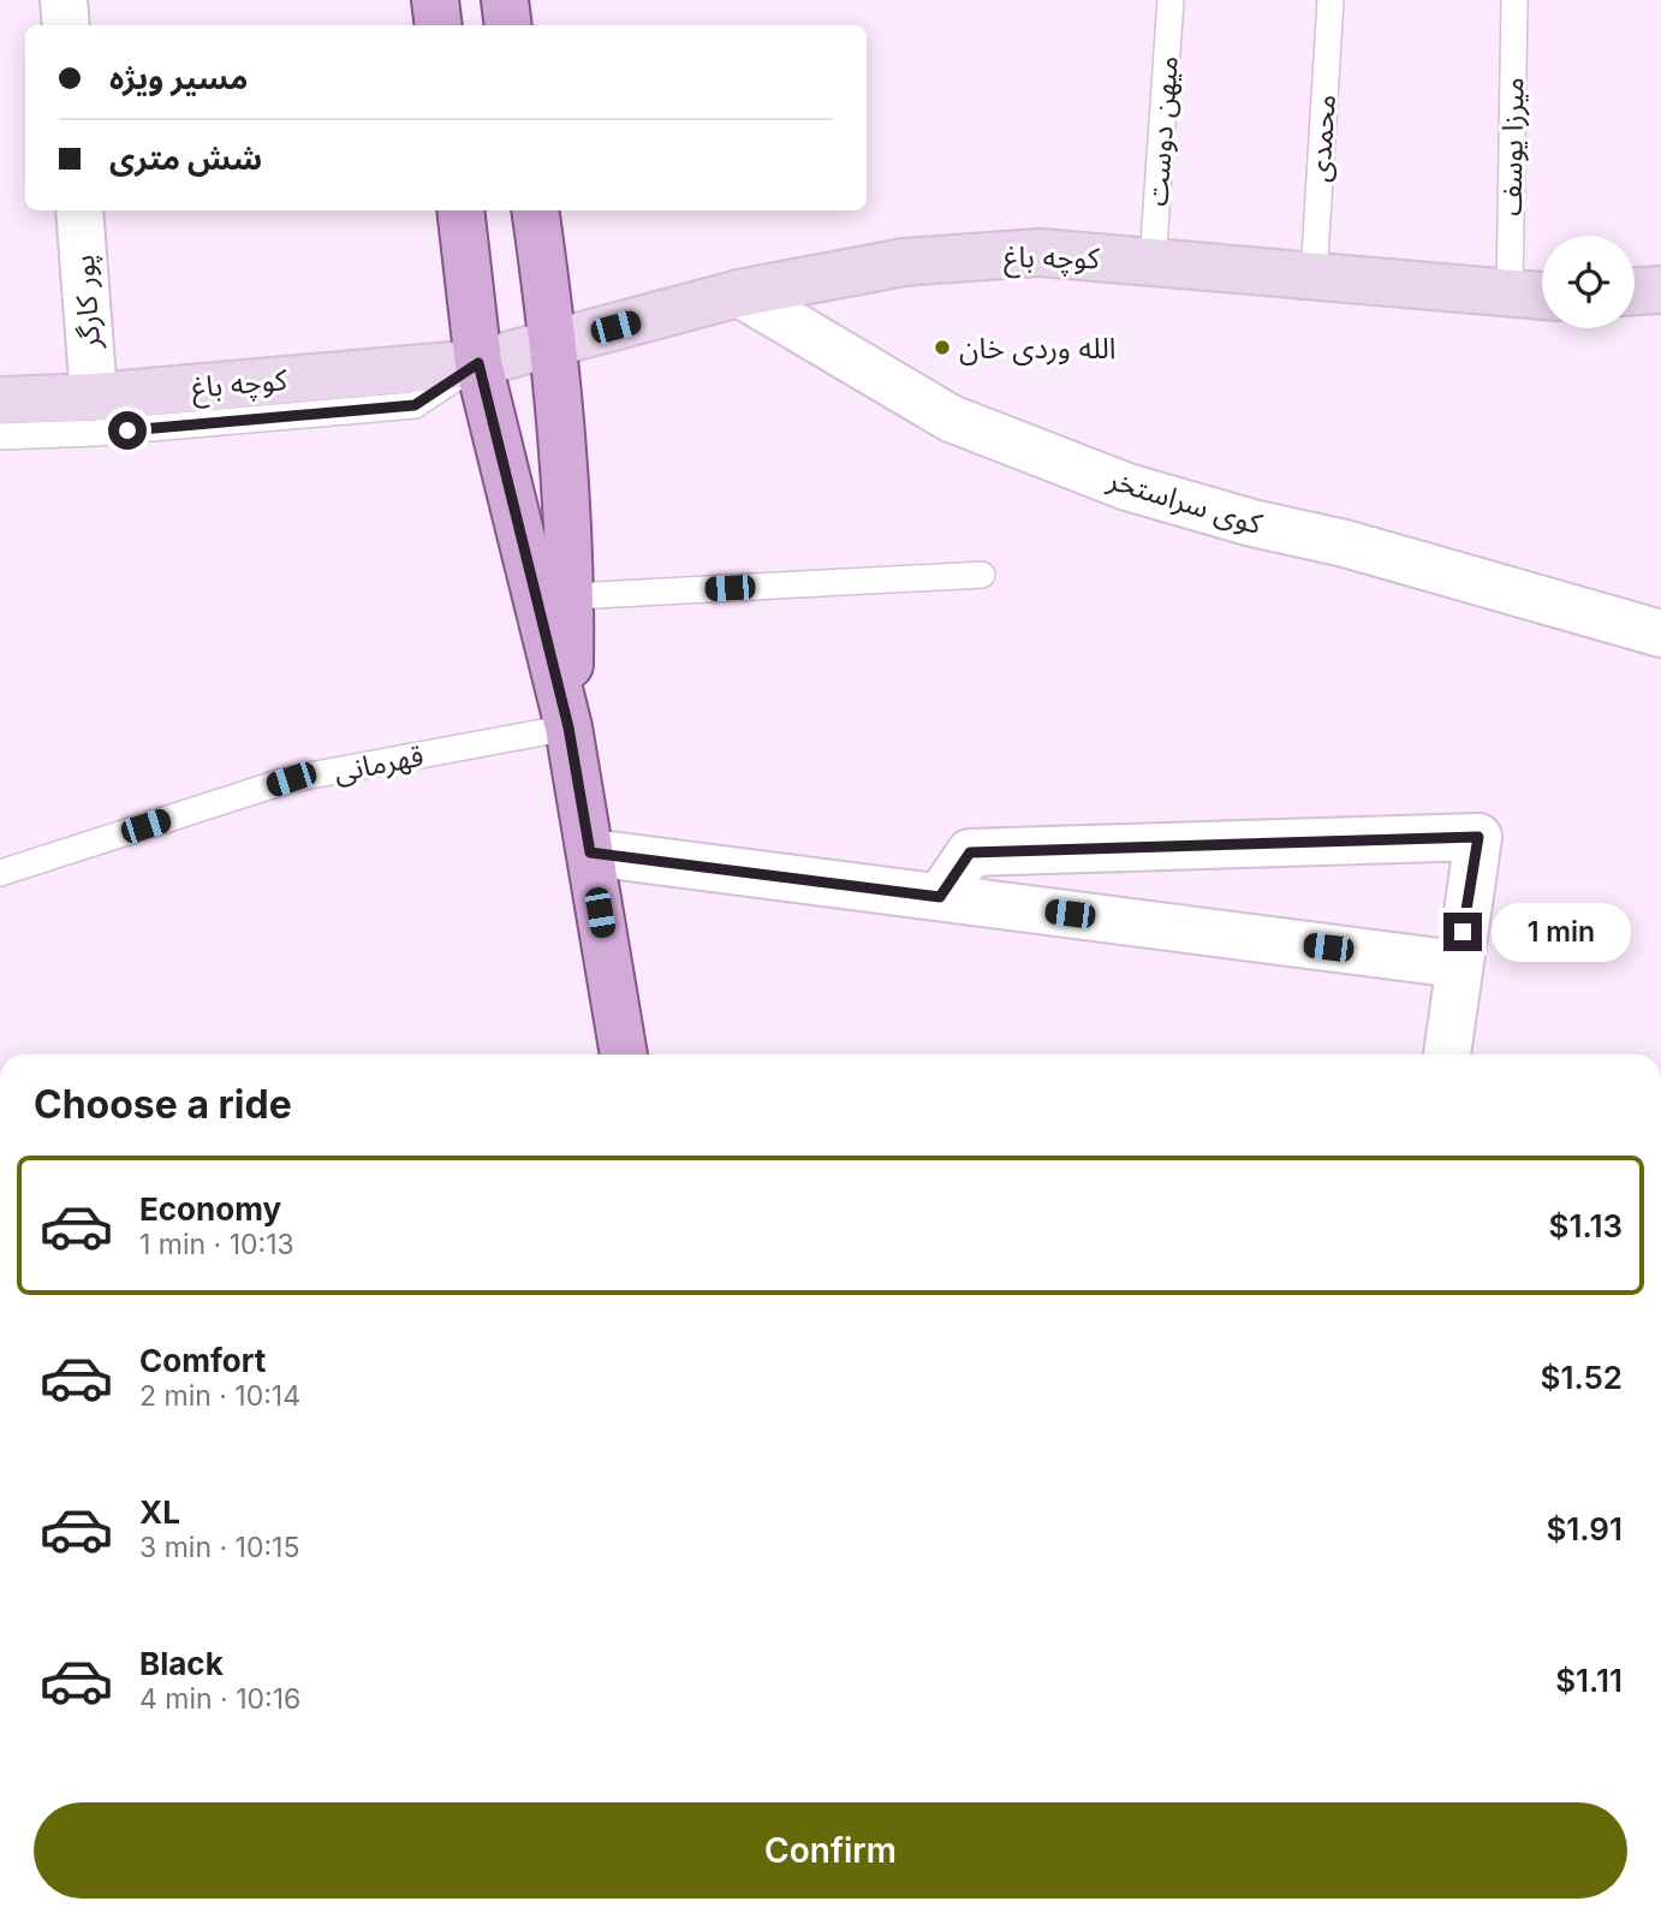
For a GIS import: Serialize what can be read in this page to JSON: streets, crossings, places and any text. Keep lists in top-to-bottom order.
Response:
{
  "streets": {
    "main road": ["کوچه باغ"],
    "street": ["پور کارگر", "کوی سراستخر"],
    "lane": [
      "میهن دوست",
      "محمدی",
      "میرزا یوسف",
      "قهرمانی"
    ]
  },
  "crossings": [
    ["میهن دوست", "کوچه باغ"],
    ["محمدی", "کوچه باغ"],
    ["میرزا یوسف", "کوچه باغ"],
    ["کوچه باغ", "پور کارگر"],
    ["کوچه باغ", "کوی سراستخر"]
  ],
  "places": ["الله وردی خان"],
  "page": {
    "banner": ["مسیر ویژه", "شش متری"],
    "bubble": "1 min",
    "heading": "Choose a ride",
    "list": [
      {
        "name": "Economy",
        "note": "1 min · 10:13",
        "value": "$1.13"
      },
      {
        "name": "Comfort",
        "note": "2 min · 10:14",
        "value": "$1.52"
      },
      {
        "name": "XL",
        "note": "3 min · 10:15",
        "value": "$1.91"
      },
      {
        "name": "Black",
        "note": "4 min · 10:16",
        "value": "$1.11"
      }
    ],
    "buttons": "Confirm"
  }
}
